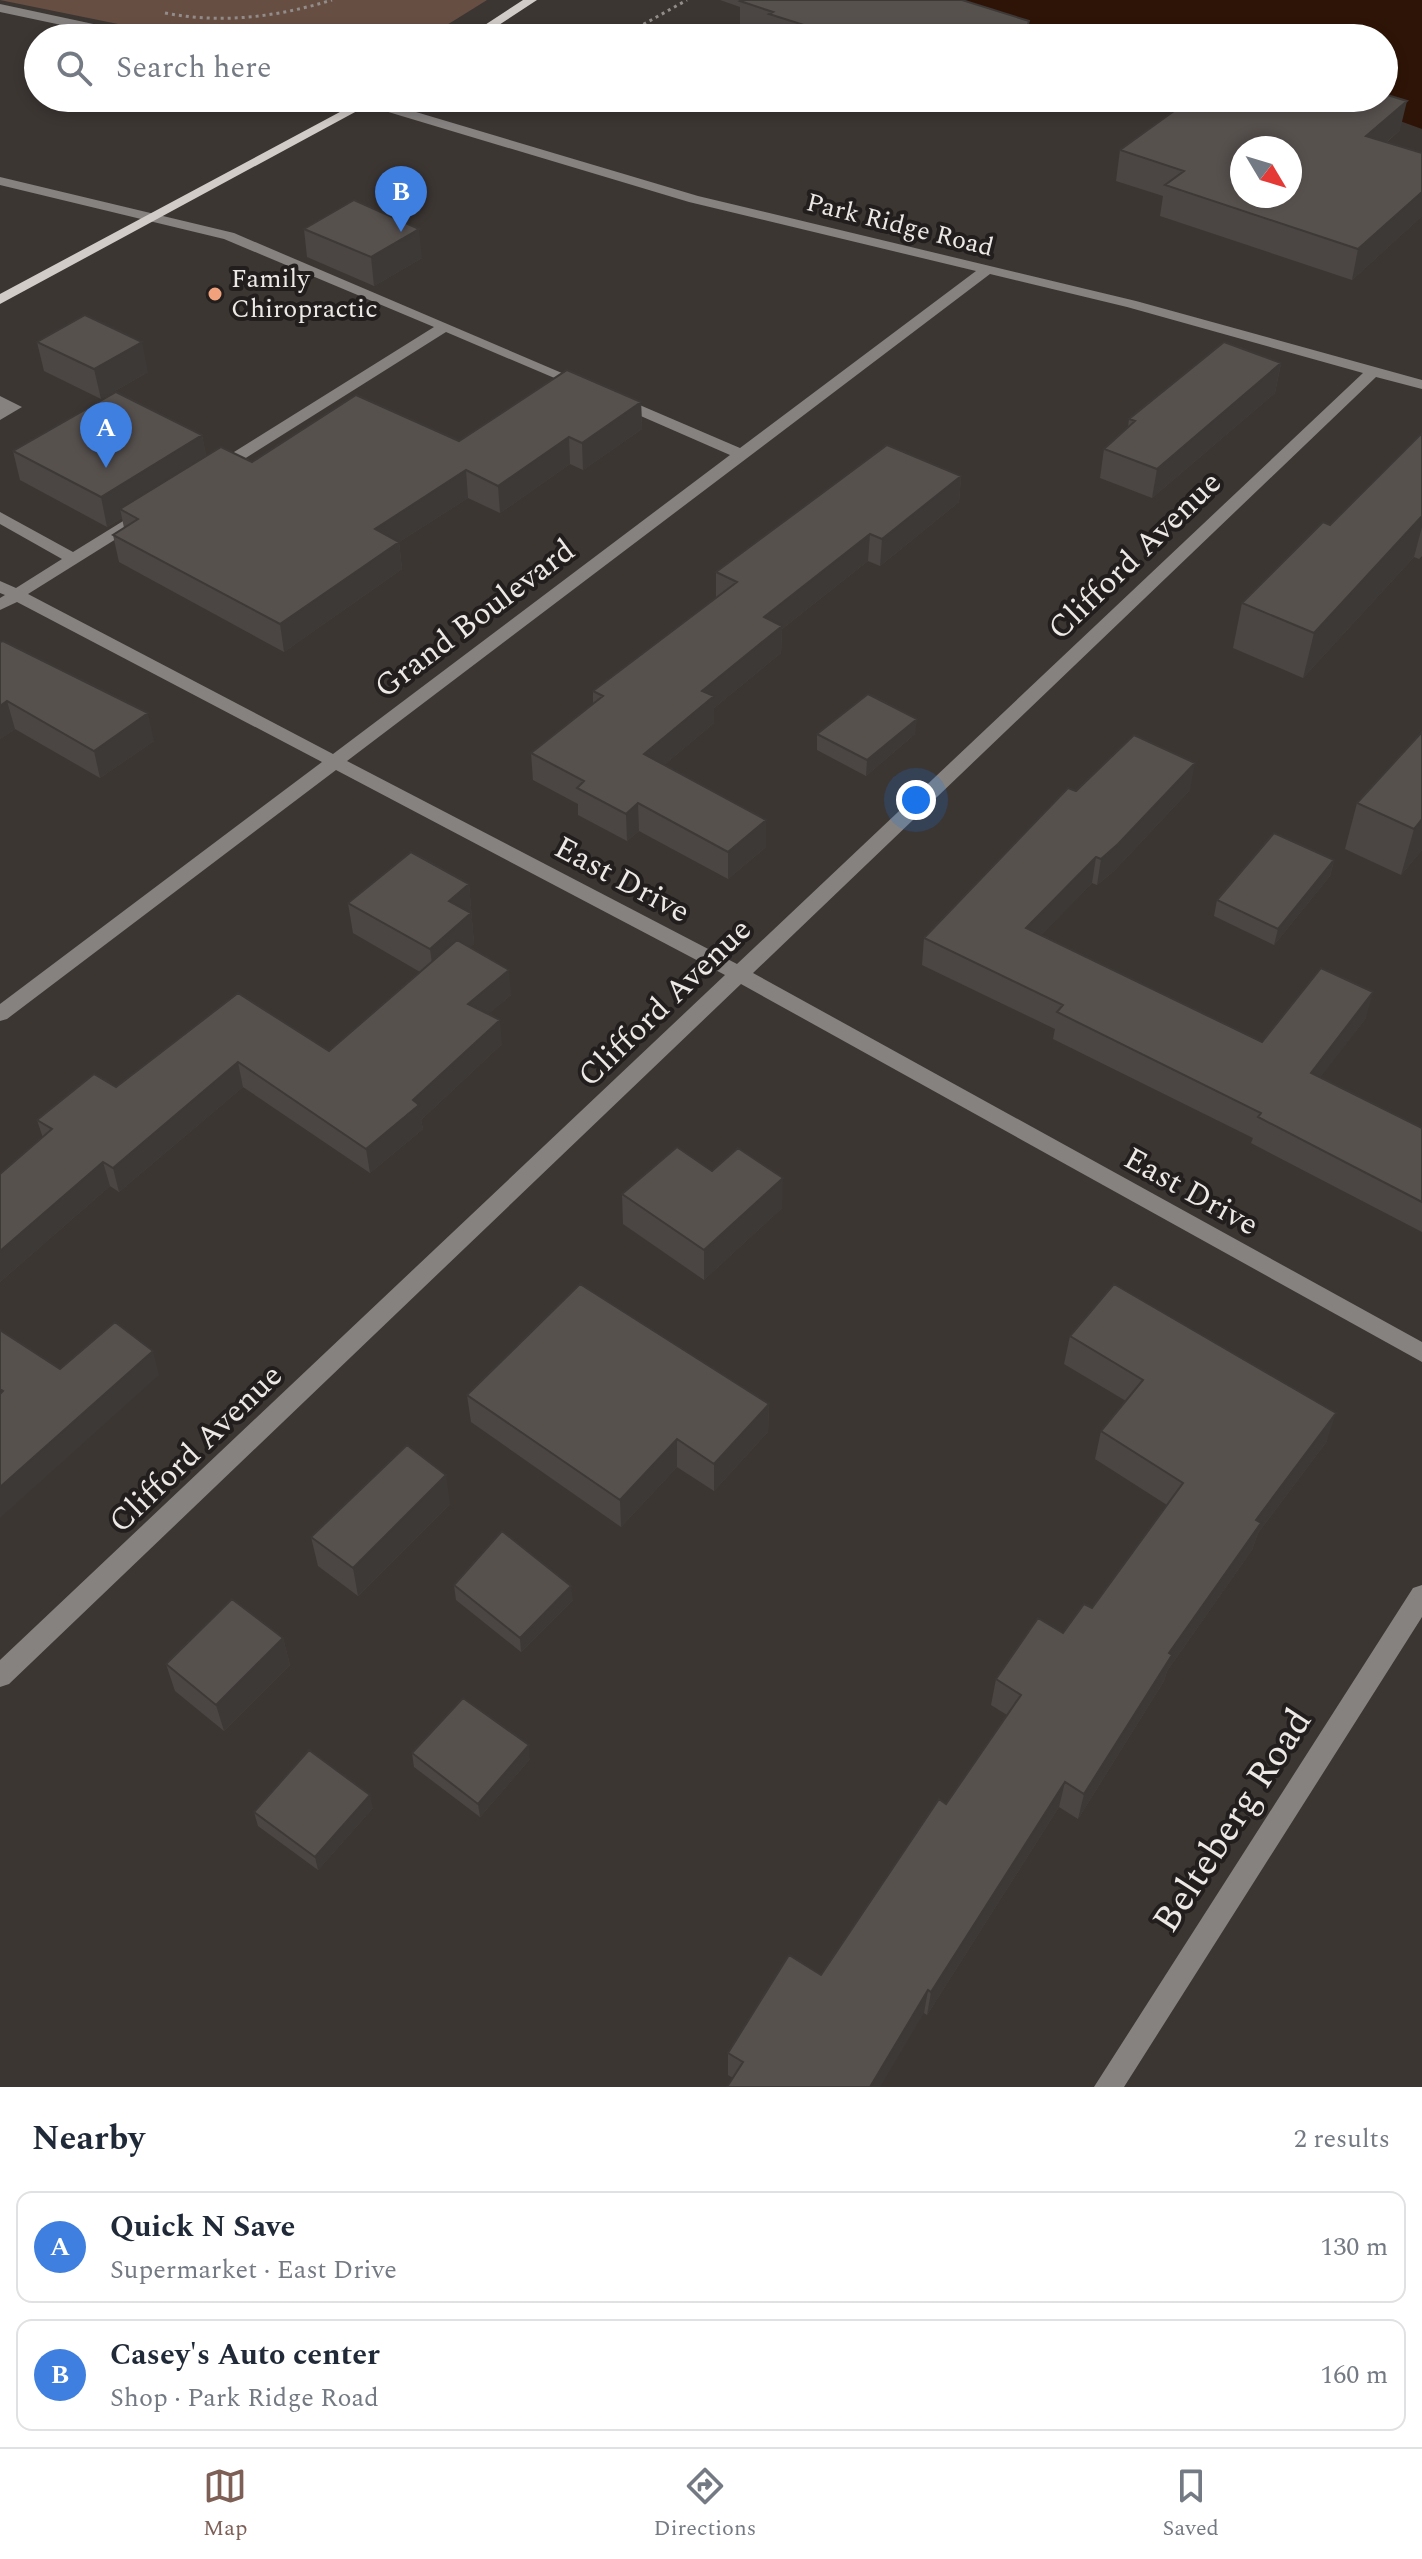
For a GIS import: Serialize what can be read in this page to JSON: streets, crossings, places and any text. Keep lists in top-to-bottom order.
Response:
{
  "streets": {
    "street": [
      "Park Ridge Road",
      "Clifford Avenue",
      "Grand Boulevard",
      "East Drive",
      "Belteberg Road"
    ]
  },
  "crossings": [
    ["Park Ridge Road", "Clifford Avenue"],
    ["Park Ridge Road", "Grand Boulevard"],
    ["Clifford Avenue", "East Drive"],
    ["Grand Boulevard", "East Drive"]
  ],
  "places": ["Family Chiropractic"],
  "north": "bottom right",
  "page": {
    "search": "Search here",
    "pins": ["B", "A"],
    "heading": ["Nearby", "2 results"],
    "list": [
      {
        "mark": "A",
        "name": "Quick N Save",
        "note": "Supermarket · East Drive",
        "value": "130 m"
      },
      {
        "mark": "B",
        "name": "Casey's Auto center",
        "note": "Shop · Park Ridge Road",
        "value": "160 m"
      }
    ],
    "nav": ["Map", "Directions", "Saved"]
  }
}
